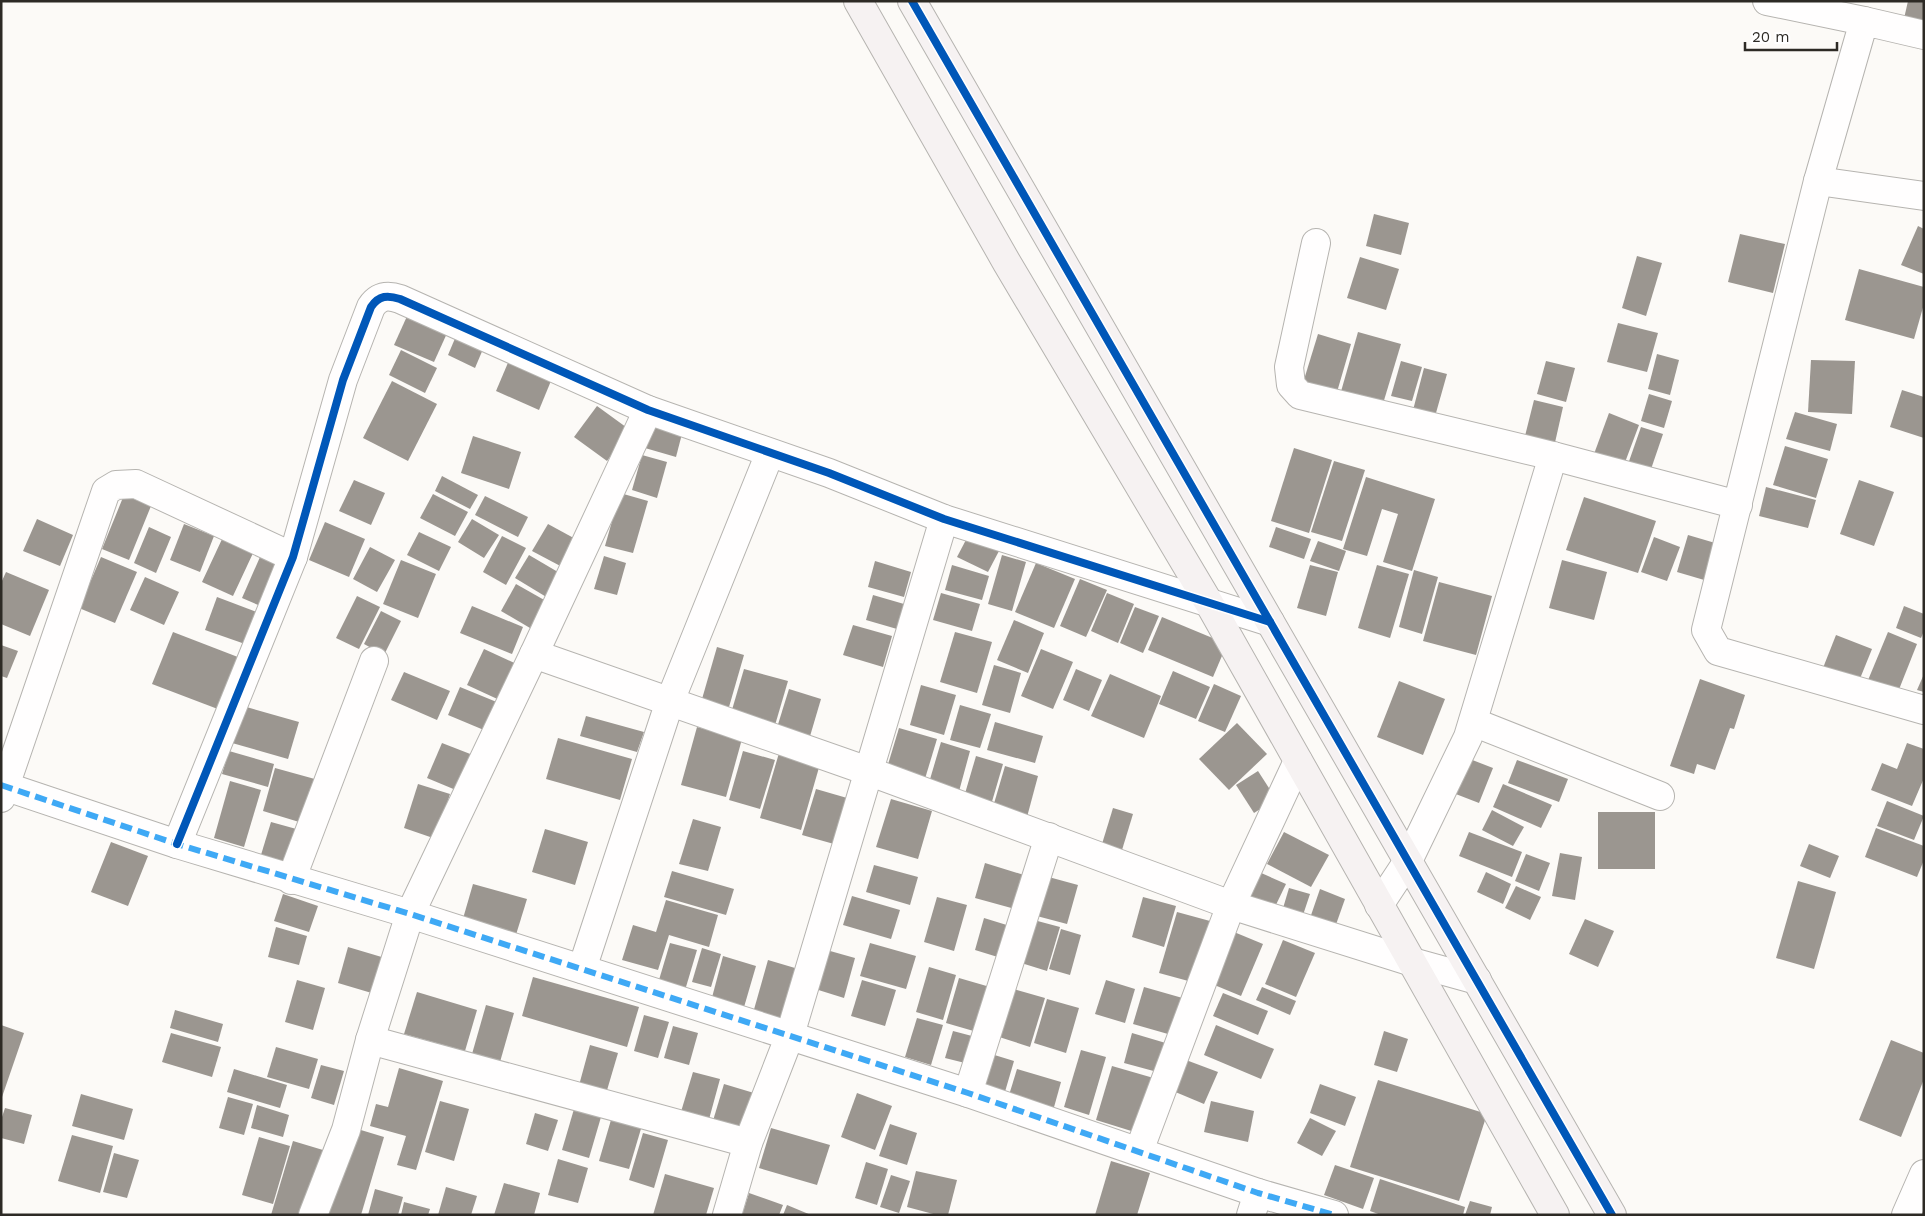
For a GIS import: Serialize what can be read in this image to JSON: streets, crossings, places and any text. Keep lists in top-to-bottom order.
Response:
{
  "scale_bar": "20 m"
}
